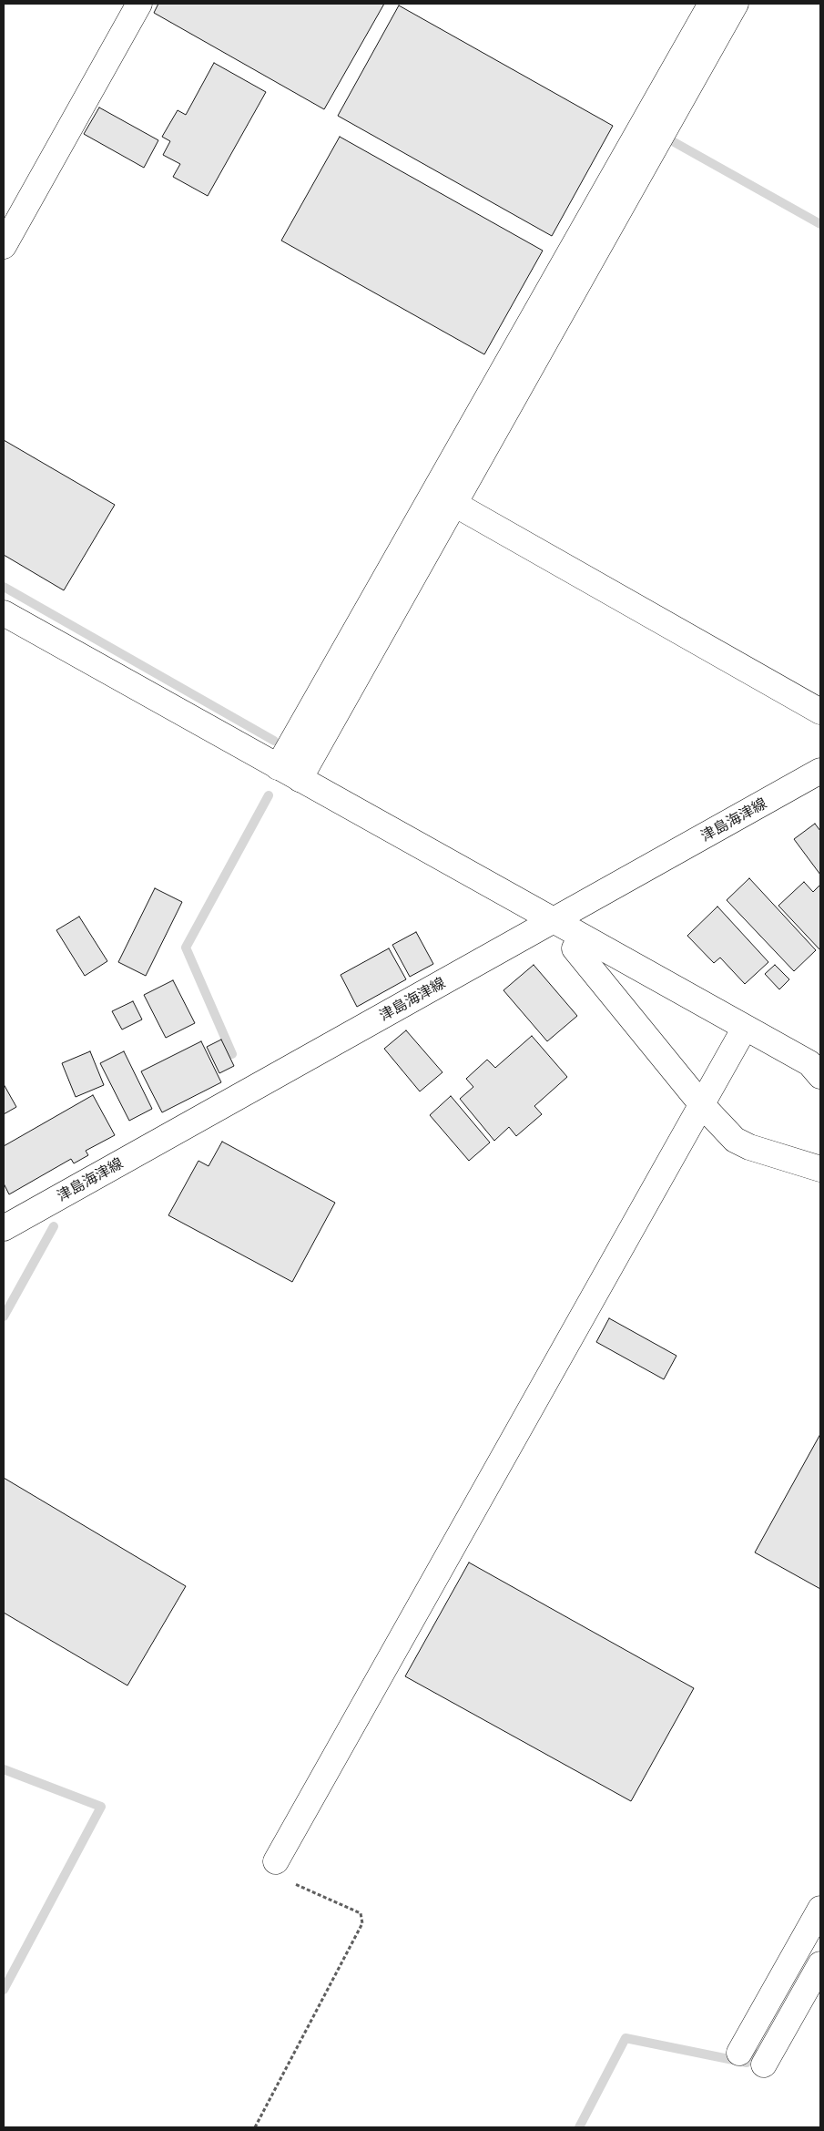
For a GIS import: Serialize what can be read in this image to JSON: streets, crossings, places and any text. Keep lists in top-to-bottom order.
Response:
{
  "streets": {
    "street": ["津島海津線"]
  }
}
